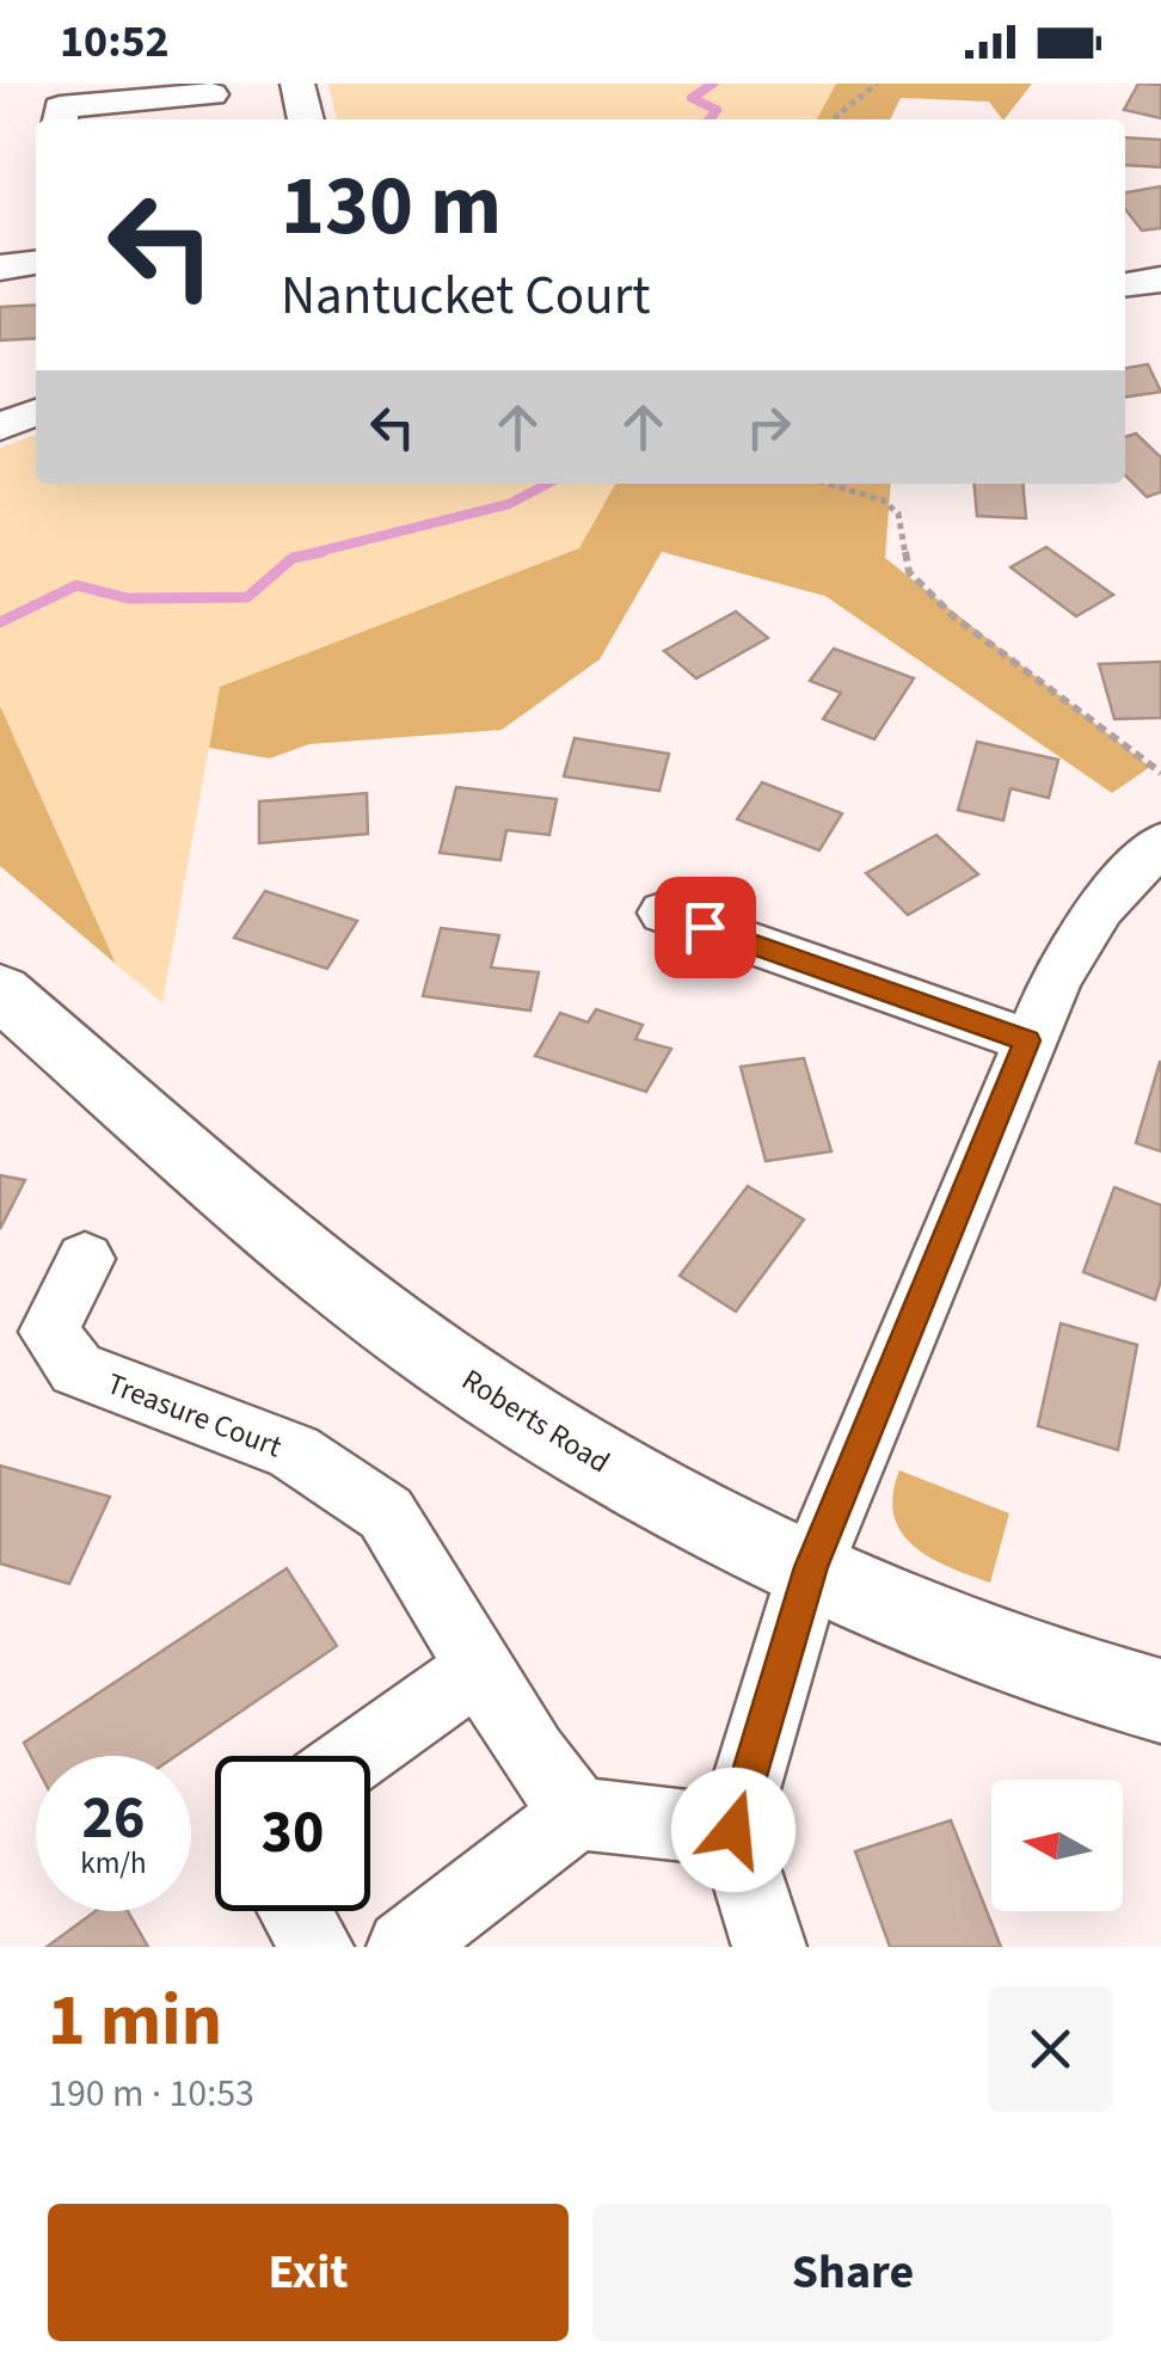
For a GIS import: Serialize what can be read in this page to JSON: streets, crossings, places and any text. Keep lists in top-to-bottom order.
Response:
{
  "streets": {
    "main road": ["Roberts Road"],
    "street": ["Treasure Court"]
  },
  "north": "left",
  "page": {
    "status": "10:52",
    "turn": ["130 m", "Nantucket Court"],
    "speed": "26 km/h",
    "limit": "30",
    "heading": ["1 min", "190 m · 10:53"],
    "buttons": ["Exit", "Share"]
  }
}
